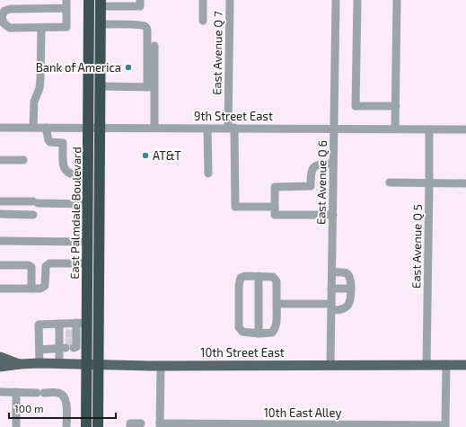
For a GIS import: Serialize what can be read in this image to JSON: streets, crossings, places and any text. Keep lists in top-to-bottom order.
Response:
{
  "streets": {
    "highway": ["East Palmdale Boulevard"],
    "main road": ["10th Street East"],
    "street": [
      "East Avenue Q 7",
      "9th Street East",
      "East Avenue Q 6",
      "East Avenue Q 5",
      "10th East Alley"
    ]
  },
  "crossings": [
    ["East Avenue Q 7", "9th Street East"],
    ["9th Street East", "East Avenue Q 6"],
    ["9th Street East", "East Palmdale Boulevard"],
    ["9th Street East", "East Avenue Q 5"],
    ["East Avenue Q 6", "10th Street East"],
    ["East Palmdale Boulevard", "10th Street East"],
    ["East Avenue Q 5", "10th Street East"]
  ],
  "places": ["Bank of America", "AT&T"],
  "scale_bar": "100 m"
}
